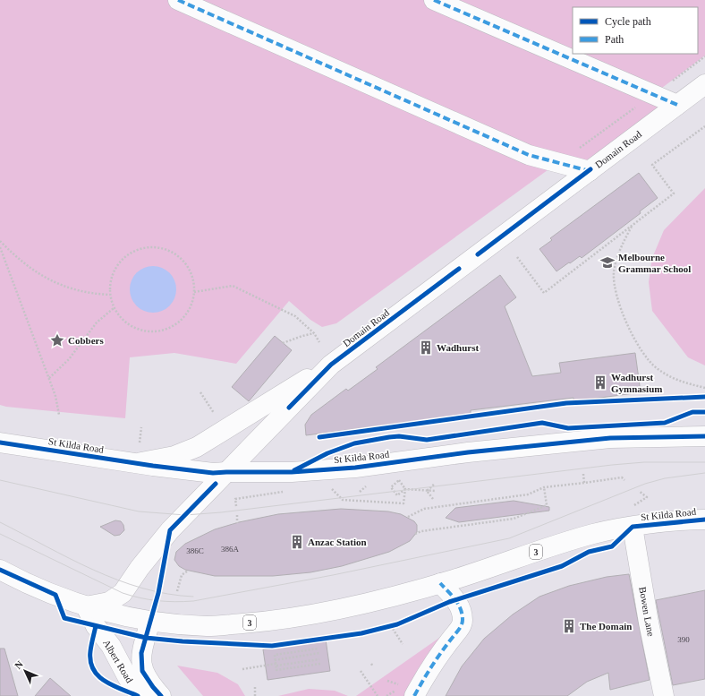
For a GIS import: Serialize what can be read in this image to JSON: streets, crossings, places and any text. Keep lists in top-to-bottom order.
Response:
{
  "streets": {
    "street": [
      "Domain Road",
      "St Kilda Road",
      "3",
      "Bowen Lane",
      "Albert Road"
    ]
  },
  "crossings": [
    ["Domain Road", "St Kilda Road"],
    ["Domain Road", "Albert Road"],
    ["St Kilda Road", "Bowen Lane"],
    ["St Kilda Road", "Albert Road"]
  ],
  "places": {
    "school or university": ["Melbourne Grammar School"],
    "place": ["Cobbers"],
    "building": [
      "Wadhurst",
      "Wadhurst Gymnasium",
      "Anzac Station",
      "The Domain"
    ]
  },
  "house_numbers": ["386A", "386C", "390"],
  "legend": ["Cycle path", "Path"],
  "north": "top left"
}
